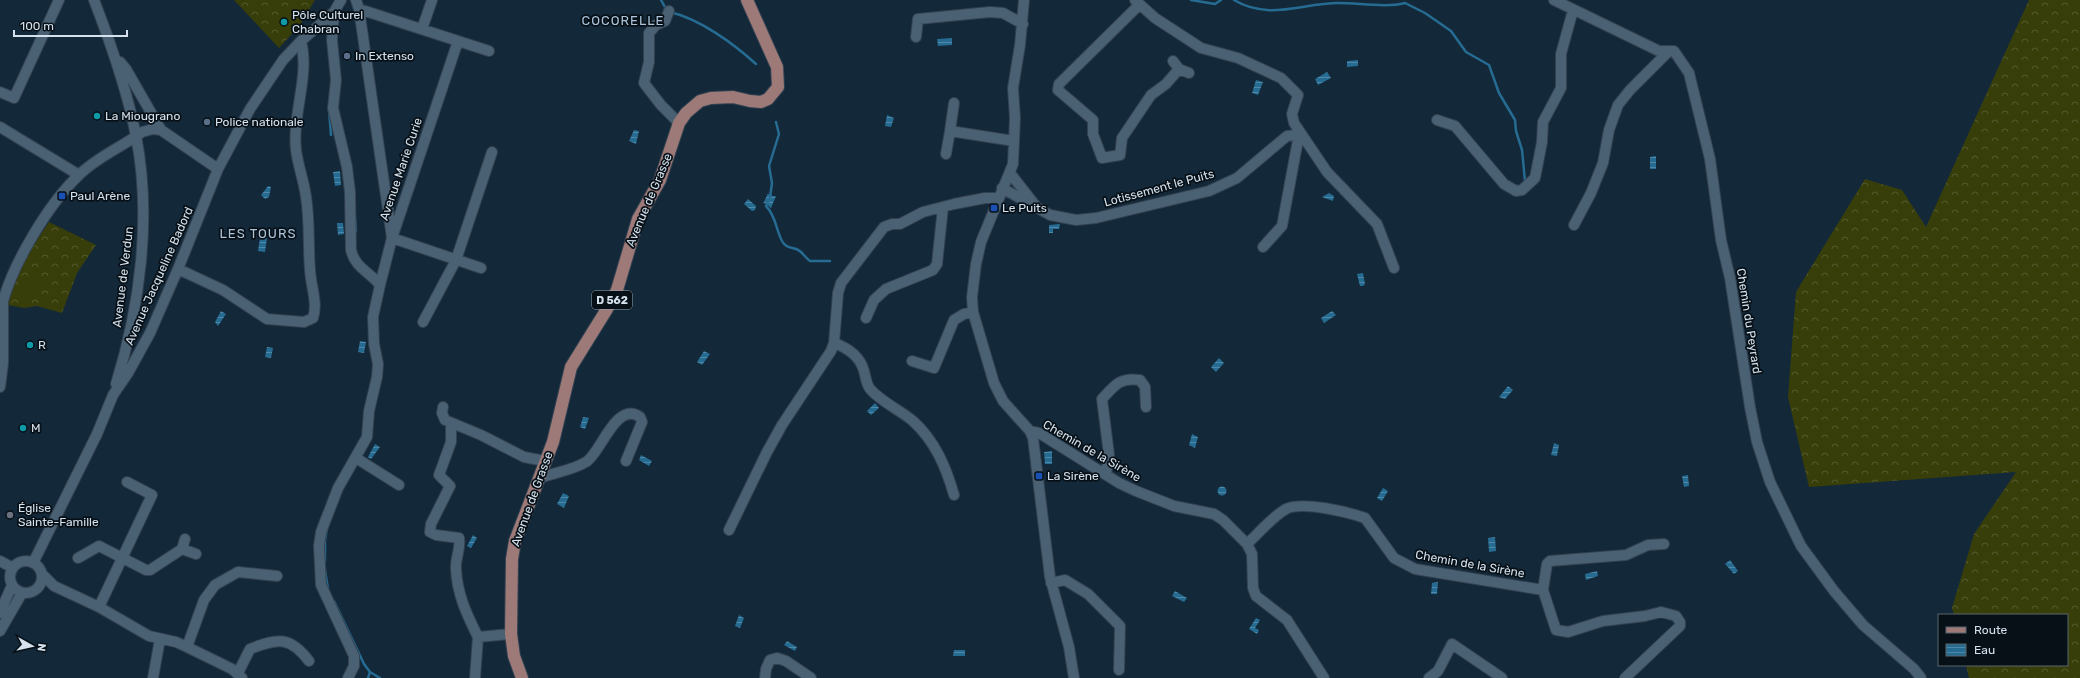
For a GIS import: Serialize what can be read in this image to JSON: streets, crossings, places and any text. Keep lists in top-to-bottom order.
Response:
{
  "streets": {
    "main road": ["Avenue de Grasse", "D 562"],
    "street": [
      "Avenue Marie Curie",
      "Lotissement le Puits",
      "Avenue Jacqueline Badord",
      "Avenue de Verdun",
      "Chemin du Peyrard",
      "Chemin de la Sirène"
    ]
  },
  "crossings": [
    ["Avenue Jacqueline Badord", "Avenue de Verdun"]
  ],
  "districts": ["COCORELLE", "LES TOURS"],
  "places": {
    "other": [
      "Pôle Culturel Chabran",
      "In Extenso",
      "La Miougrano",
      "Police nationale",
      "R",
      "M",
      "Église Sainte-Famille"
    ],
    "transit": ["Paul Arène", "Le Puits", "La Sirène"]
  },
  "legend": ["Route", "Eau"],
  "scale_bar": "100 m",
  "north": "right"
}
